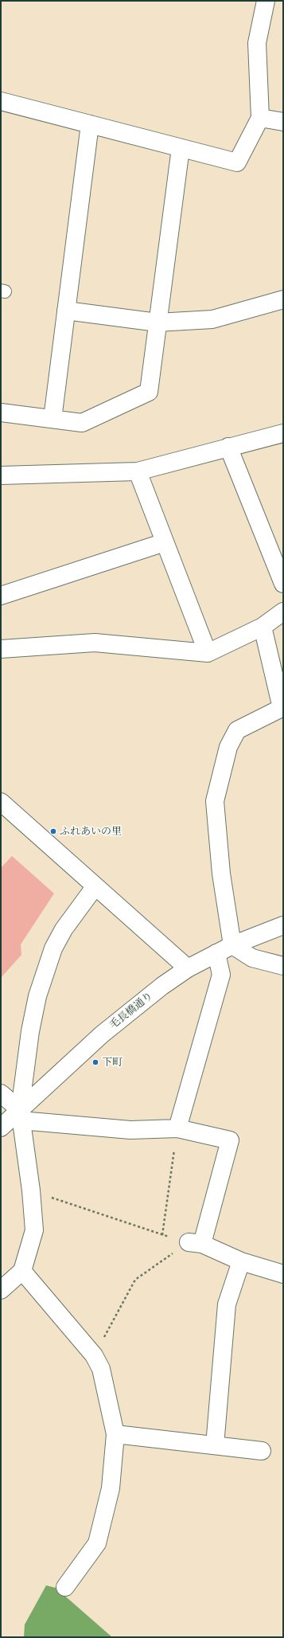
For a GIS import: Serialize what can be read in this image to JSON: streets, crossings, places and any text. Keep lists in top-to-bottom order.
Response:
{
  "streets": {
    "street": ["毛長橋通り"]
  },
  "places": ["ふれあいの里", "下町"]
}
